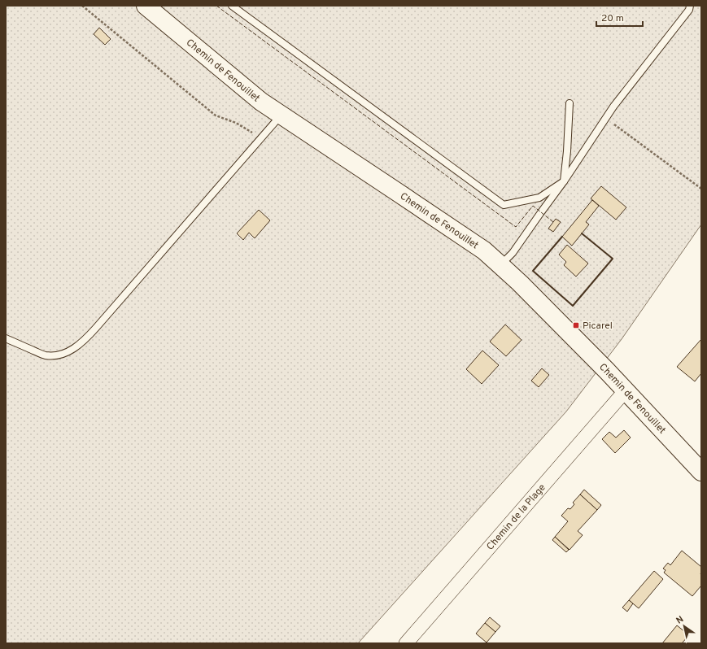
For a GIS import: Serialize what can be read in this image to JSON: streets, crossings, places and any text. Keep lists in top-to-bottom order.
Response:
{
  "streets": {
    "street": ["Chemin de Fenouillet", "Chemin de la Plage"]
  },
  "crossings": [
    ["Chemin de Fenouillet", "Chemin de la Plage"]
  ],
  "places": {
    "transit": ["Picarel"]
  },
  "scale_bar": "20 m",
  "north": "top left"
}
